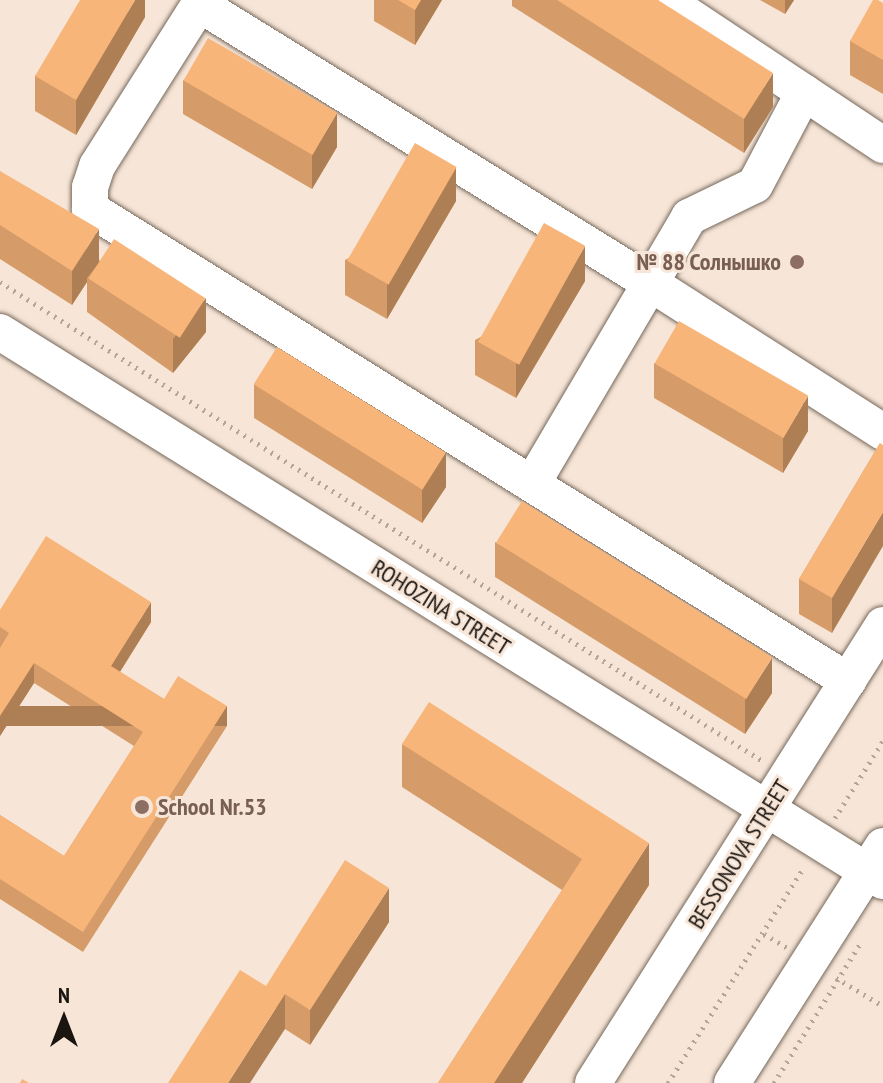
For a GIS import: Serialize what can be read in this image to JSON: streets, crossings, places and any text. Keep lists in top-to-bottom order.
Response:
{
  "streets": {
    "street": ["ROHOZINA STREET", "BESSONOVA STREET"]
  },
  "crossings": [
    ["ROHOZINA STREET", "BESSONOVA STREET"]
  ],
  "places": ["№ 88 Солнышко", "School Nr.53"],
  "north": "top"
}
